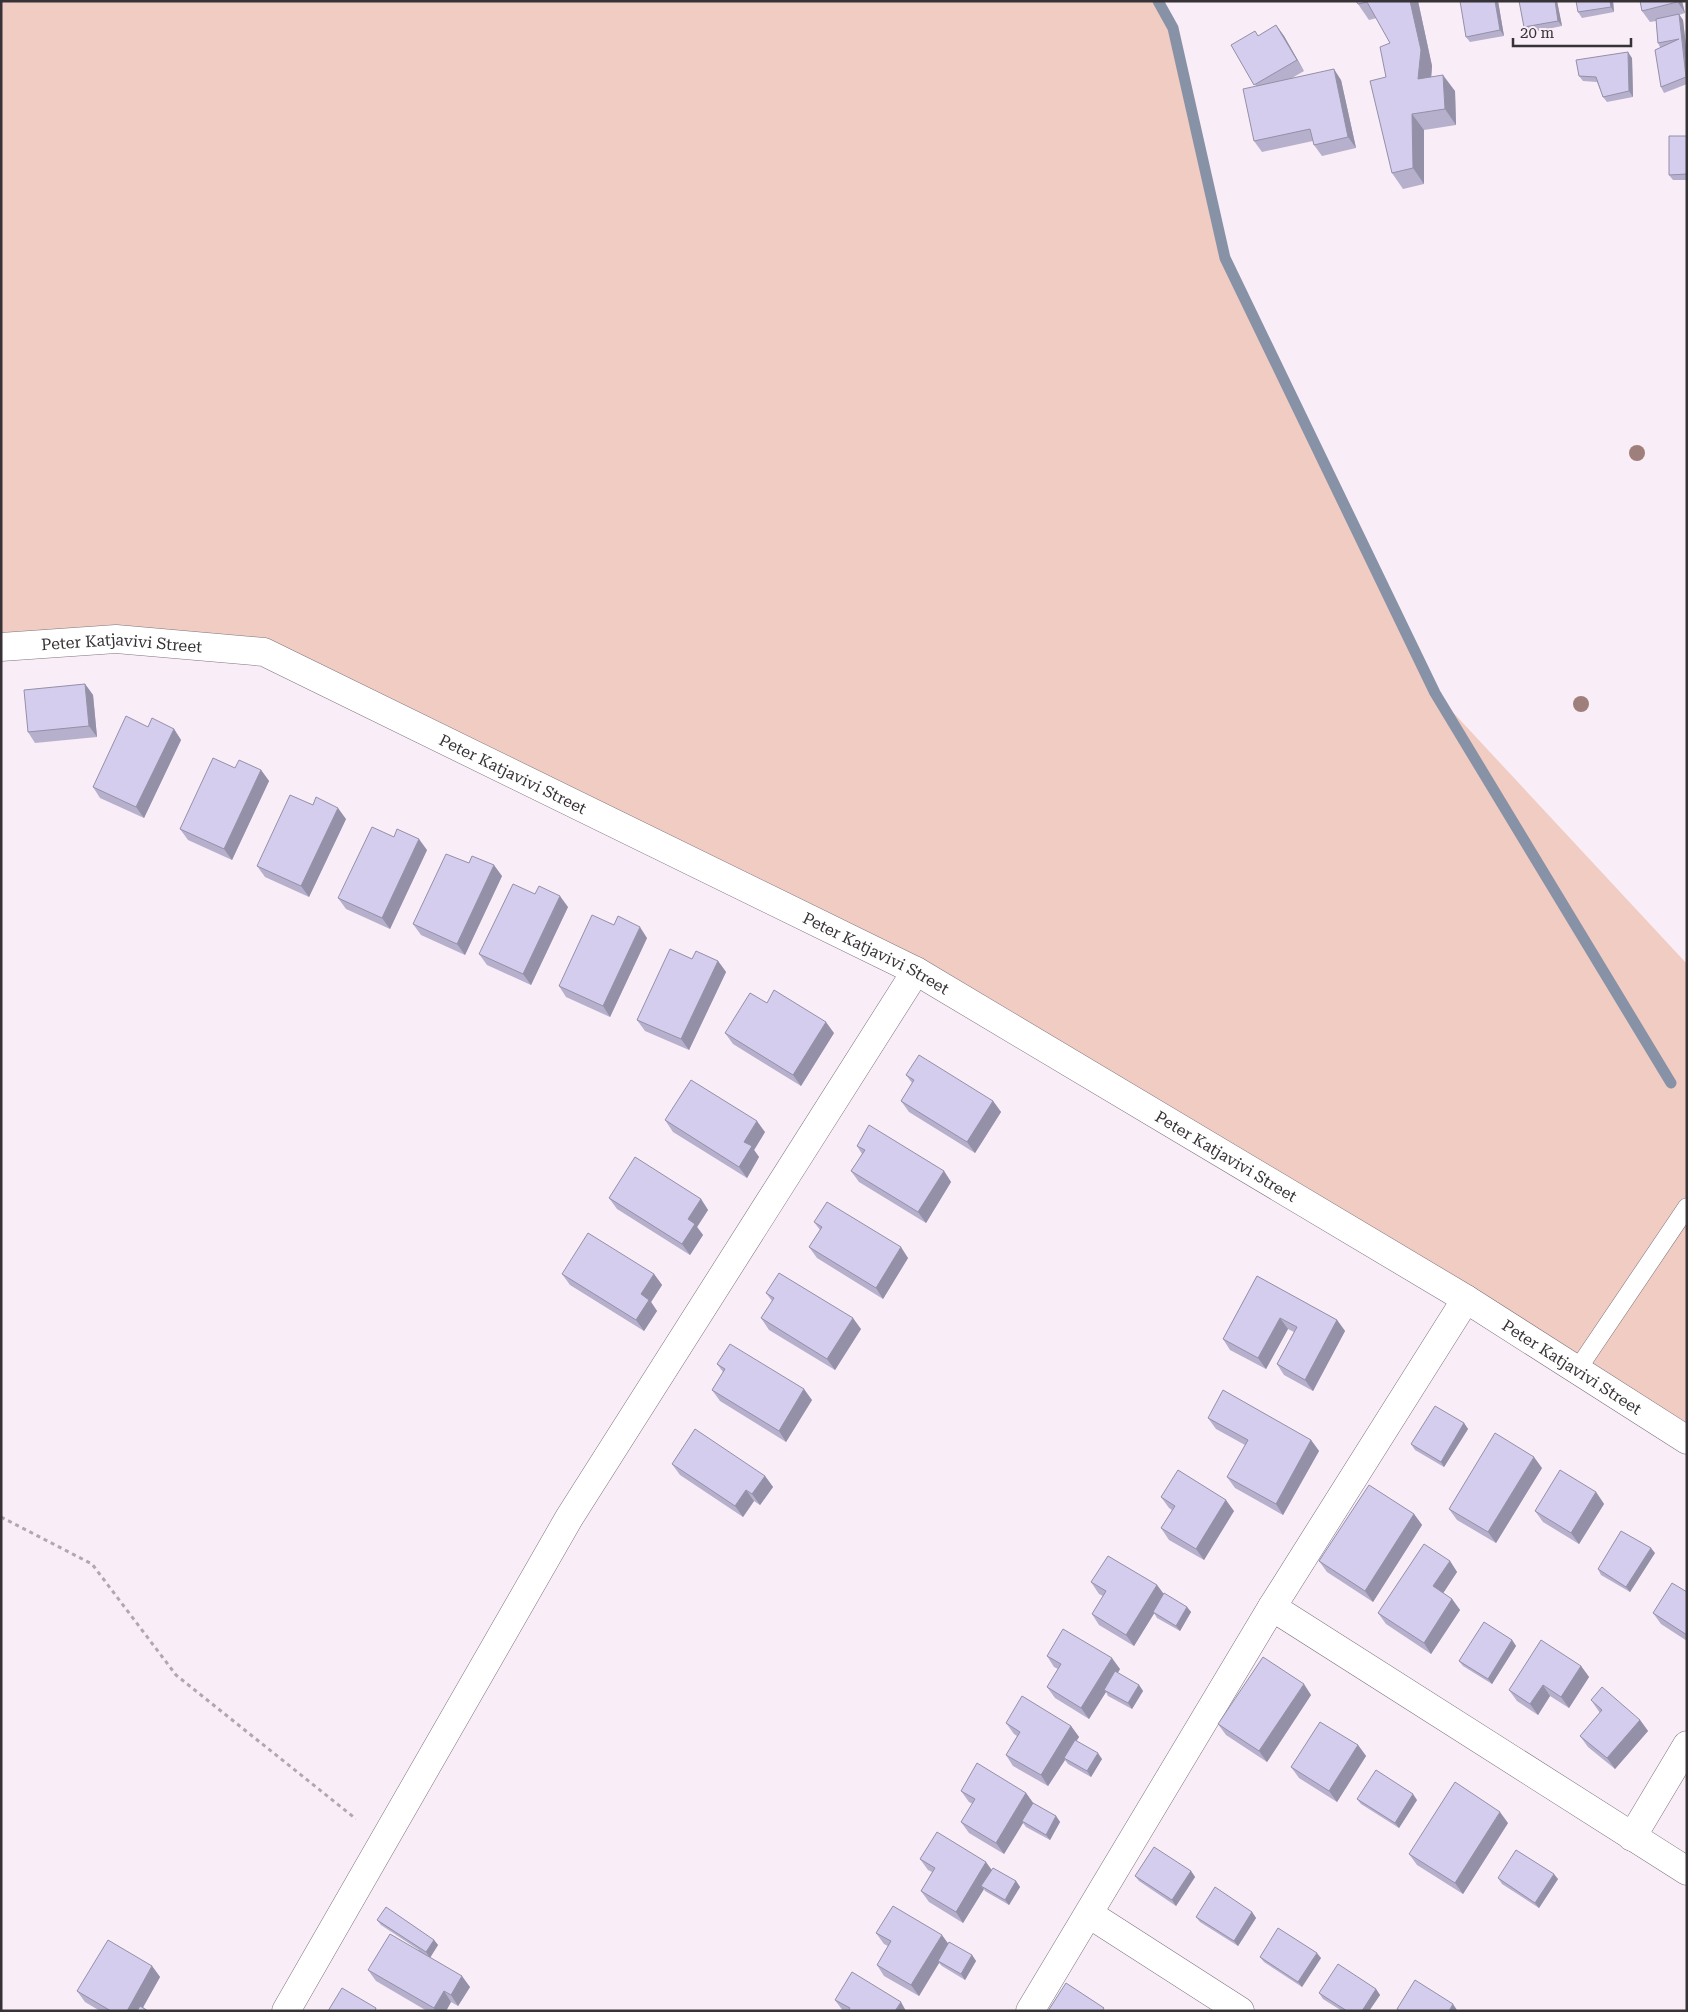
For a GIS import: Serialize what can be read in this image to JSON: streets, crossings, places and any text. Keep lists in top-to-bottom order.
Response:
{
  "streets": {
    "street": ["Peter Katjavivi Street"]
  },
  "scale_bar": "20 m"
}
